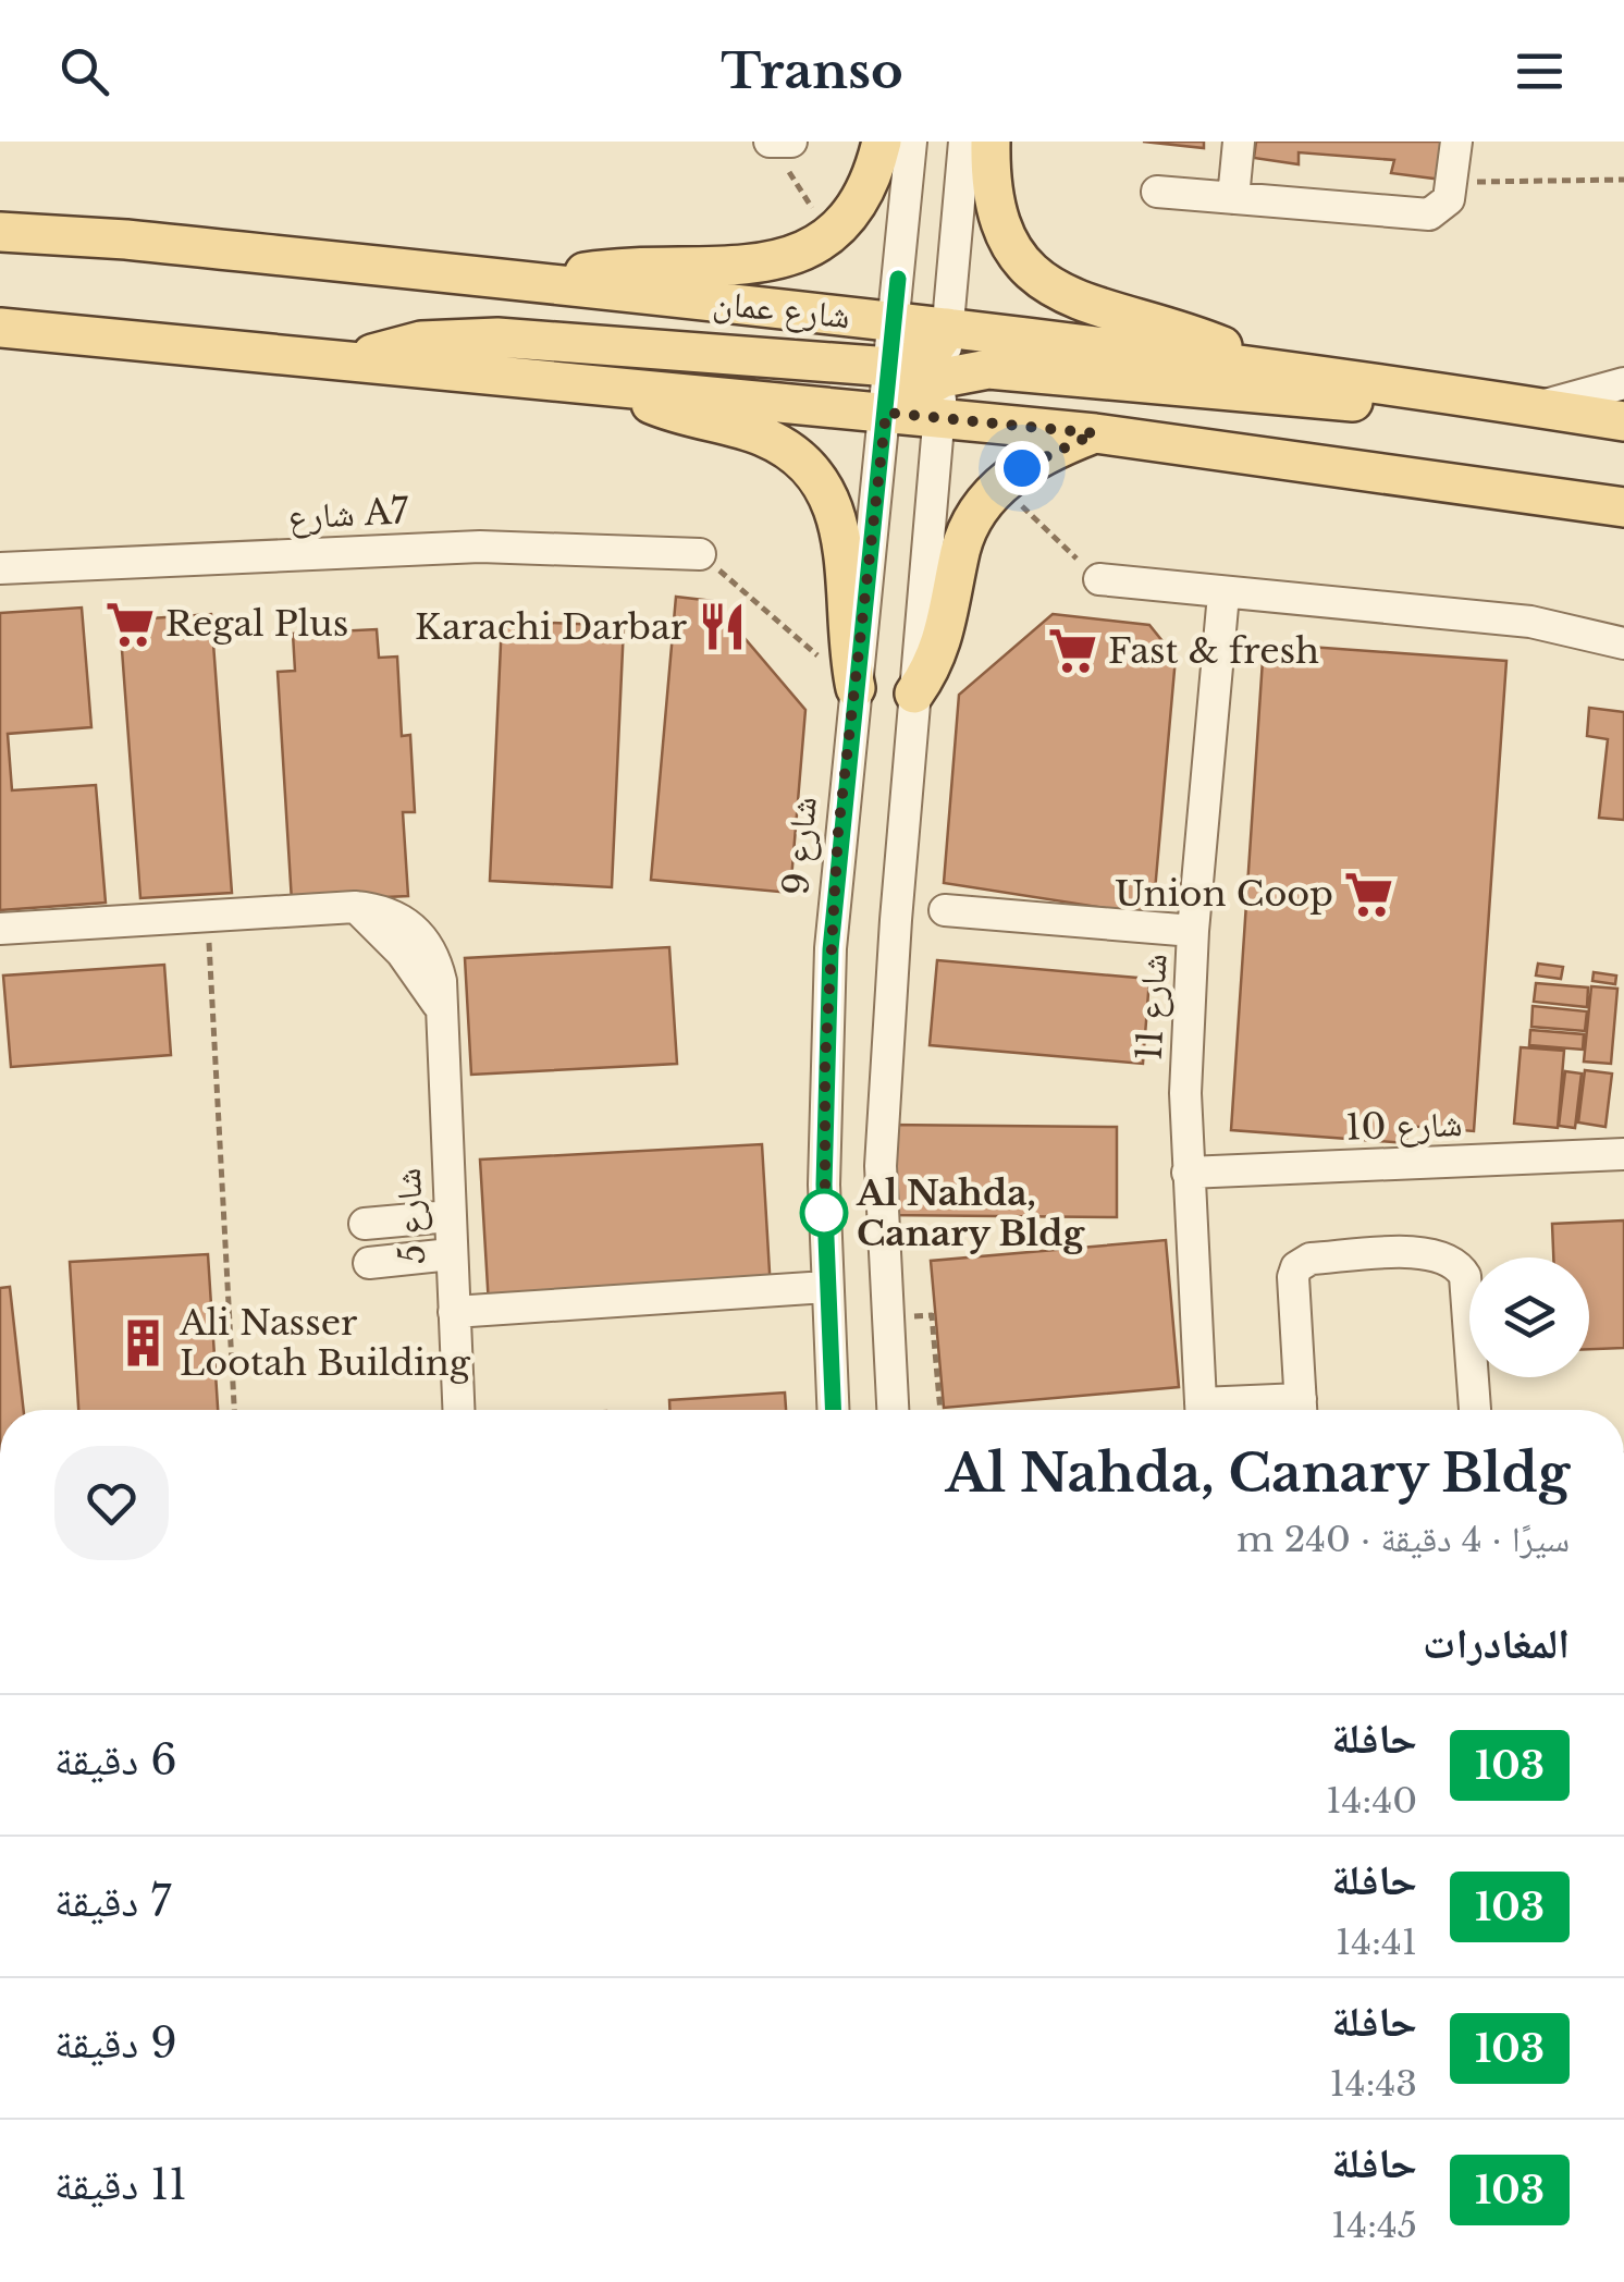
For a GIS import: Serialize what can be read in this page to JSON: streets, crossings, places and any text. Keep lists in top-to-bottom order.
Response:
{
  "streets": {
    "main road": ["شارع عمان"],
    "street": [
      "شارع A7",
      "شارع 9",
      "شارع 11",
      "شارع 10",
      "شارع 5"
    ]
  },
  "crossings": [
    ["شارع عمان", "شارع 9"],
    ["شارع 11", "شارع 10"]
  ],
  "places": {
    "supermarket": ["Regal Plus", "Fast & fresh", "Union Coop"],
    "restaurant": ["Karachi Darbar"],
    "other": ["Al Nahda, Canary Bldg"],
    "building": ["Ali Nasser Lootah Building"]
  },
  "lines": ["bus line 103"],
  "page": {
    "header": "Transo",
    "heading": [
      ["Al Nahda, Canary Bldg", "سيرًا · 4 دقيقة · 240 m"],
      "المغادرات"
    ],
    "list": [
      {
        "mark": "103",
        "name": "حافلة",
        "note": "14:40",
        "value": "6 دقيقة"
      },
      {
        "mark": "103",
        "name": "حافلة",
        "note": "14:41",
        "value": "7 دقيقة"
      },
      {
        "mark": "103",
        "name": "حافلة",
        "note": "14:43",
        "value": "9 دقيقة"
      },
      {
        "mark": "103",
        "name": "حافلة",
        "note": "14:45",
        "value": "11 دقيقة"
      }
    ]
  }
}
